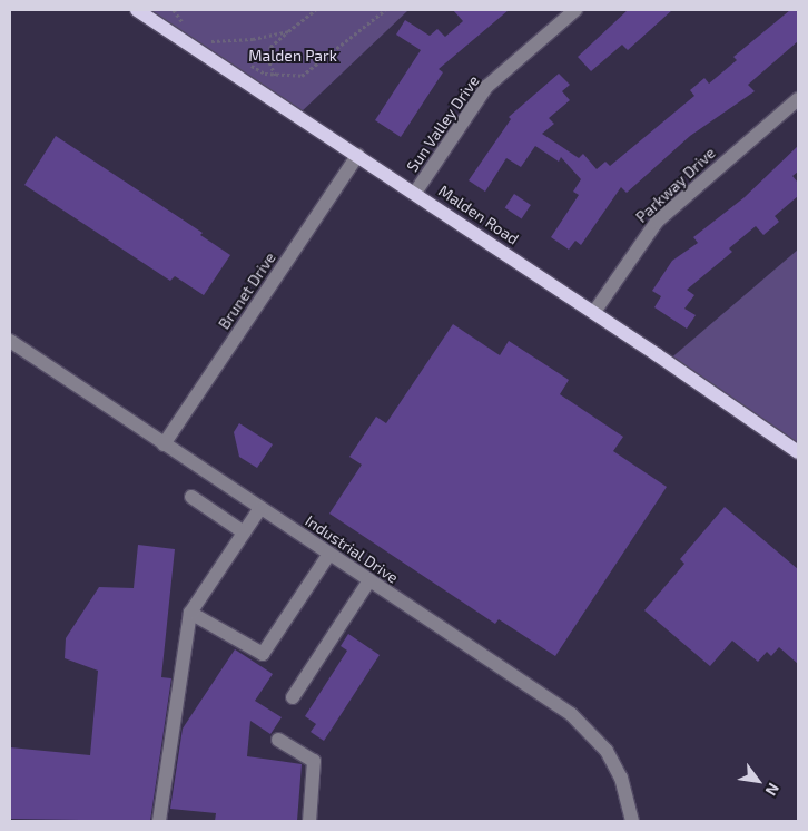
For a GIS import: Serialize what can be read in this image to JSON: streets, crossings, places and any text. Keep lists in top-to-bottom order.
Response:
{
  "streets": {
    "main road": ["Malden Road"],
    "street": [
      "Sun Valley Drive",
      "Parkway Drive",
      "Brunet Drive",
      "Industrial Drive"
    ]
  },
  "crossings": [
    ["Sun Valley Drive", "Malden Road"],
    ["Parkway Drive", "Malden Road"],
    ["Malden Road", "Brunet Drive"],
    ["Brunet Drive", "Industrial Drive"]
  ],
  "parks": ["Malden Park"],
  "north": "bottom right"
}
